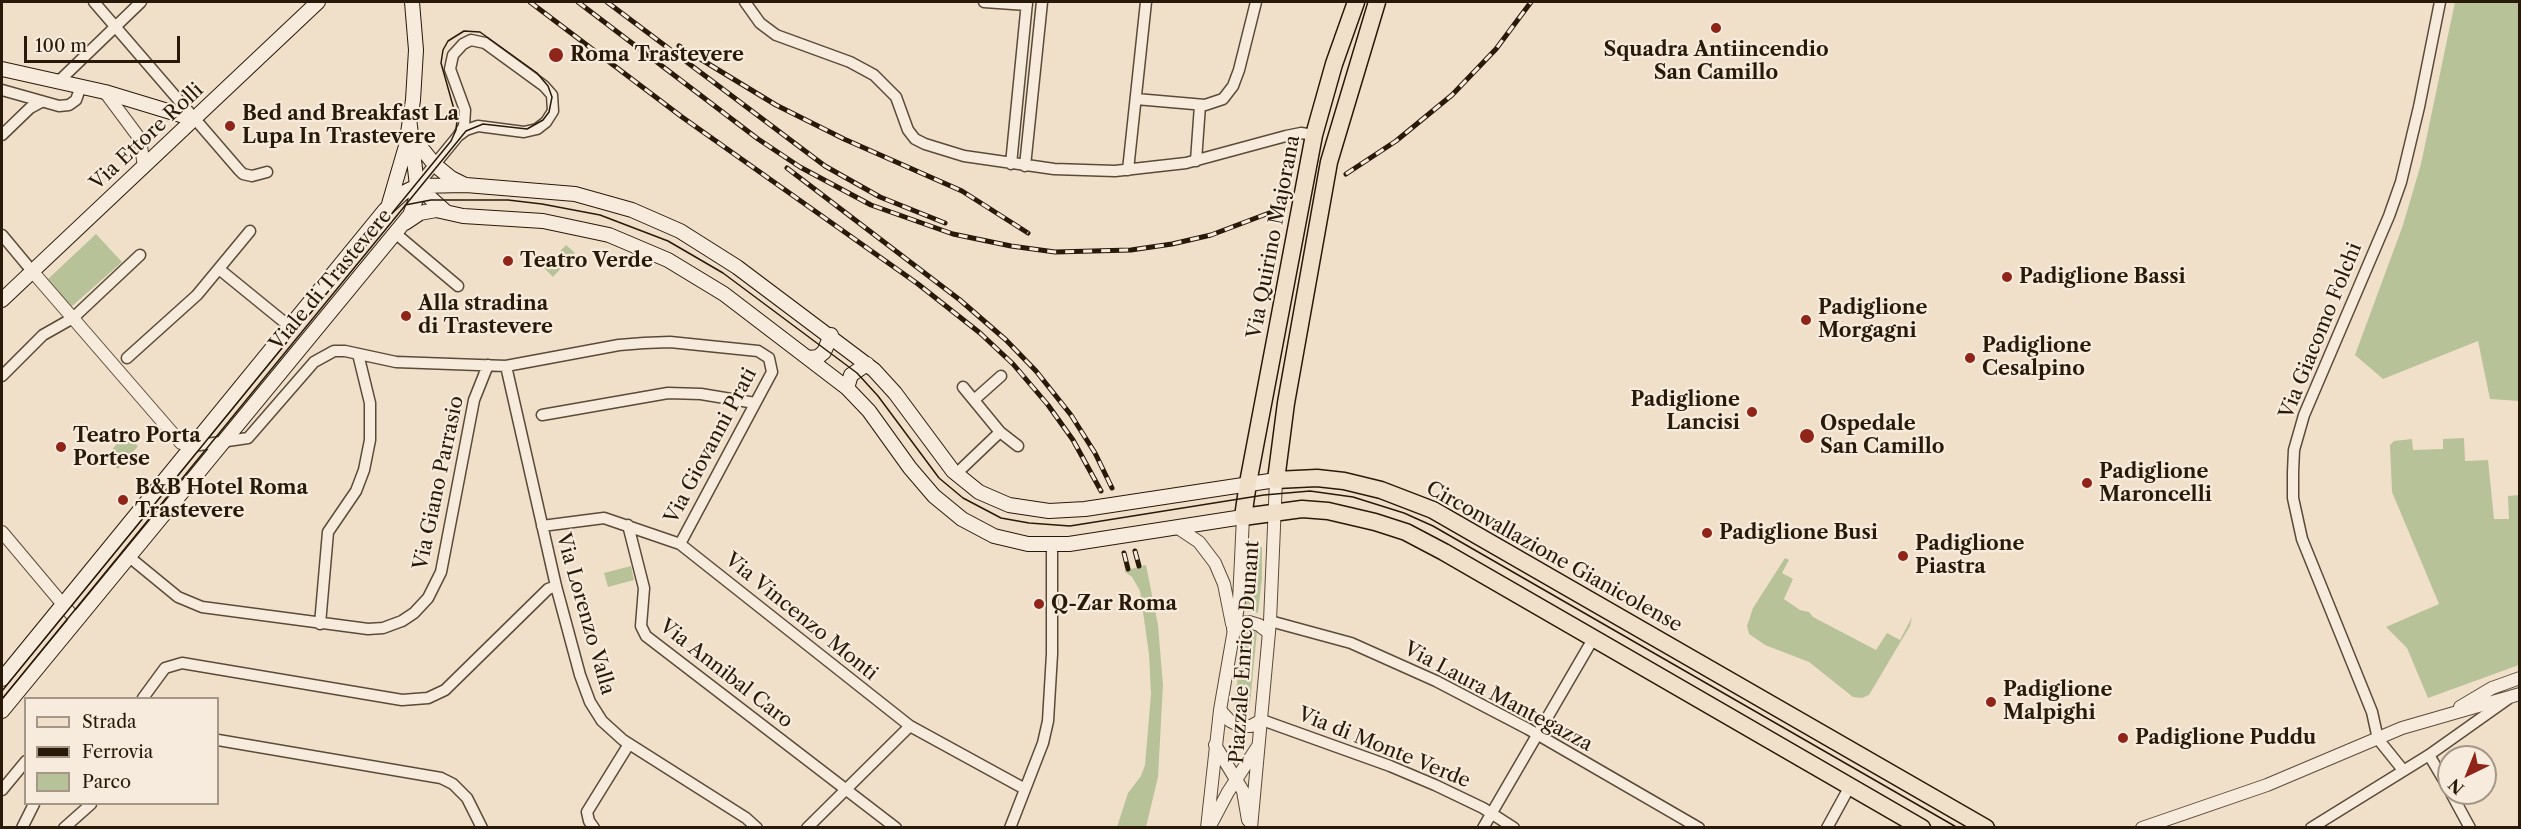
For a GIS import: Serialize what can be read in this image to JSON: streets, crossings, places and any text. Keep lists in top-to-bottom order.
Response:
{
  "streets": {
    "main road": [
      "Via Ettore Rolli",
      "Via Quirino Majorana",
      "Viale di Trastevere",
      "Circonvallazione Gianicolense",
      "Piazzale Enrico Dunant"
    ],
    "street": [
      "Via Giacomo Folchi",
      "Via Giovanni Prati",
      "Via Giano Parrasio",
      "Via Lorenzo Valla",
      "Via Vincenzo Monti",
      "Via Annibal Caro",
      "Via Laura Mantegazza",
      "Via di Monte Verde"
    ]
  },
  "crossings": [
    ["Via Quirino Majorana", "Circonvallazione Gianicolense"],
    ["Via Quirino Majorana", "Piazzale Enrico Dunant"],
    ["Viale di Trastevere", "Via Giano Parrasio"],
    ["Viale di Trastevere", "Circonvallazione Gianicolense"],
    ["Via Giovanni Prati", "Via Lorenzo Valla"],
    ["Via Giovanni Prati", "Via Vincenzo Monti"],
    ["Circonvallazione Gianicolense", "Piazzale Enrico Dunant"],
    ["Via Lorenzo Valla", "Via Vincenzo Monti"],
    ["Via Vincenzo Monti", "Via Annibal Caro"],
    ["Piazzale Enrico Dunant", "Via Laura Mantegazza"],
    ["Piazzale Enrico Dunant", "Via di Monte Verde"]
  ],
  "places": [
    "Squadra Antiincendio San Camillo",
    "Roma Trastevere",
    "Bed and Breakfast La Lupa In Trastevere",
    "Teatro Verde",
    "Padiglione Bassi",
    "Alla stradina di Trastevere",
    "Padiglione Morgagni",
    "Padiglione Cesalpino",
    "Padiglione Lancisi",
    "Ospedale San Camillo",
    "Teatro Porta Portese",
    "Padiglione Maroncelli",
    "B&B Hotel Roma Trastevere",
    "Padiglione Busi",
    "Padiglione Piastra",
    "Q-Zar Roma",
    "Padiglione Malpighi",
    "Padiglione Puddu"
  ],
  "legend": ["Strada", "Ferrovia", "Parco"],
  "scale_bar": "100 m",
  "north": "bottom left"
}
